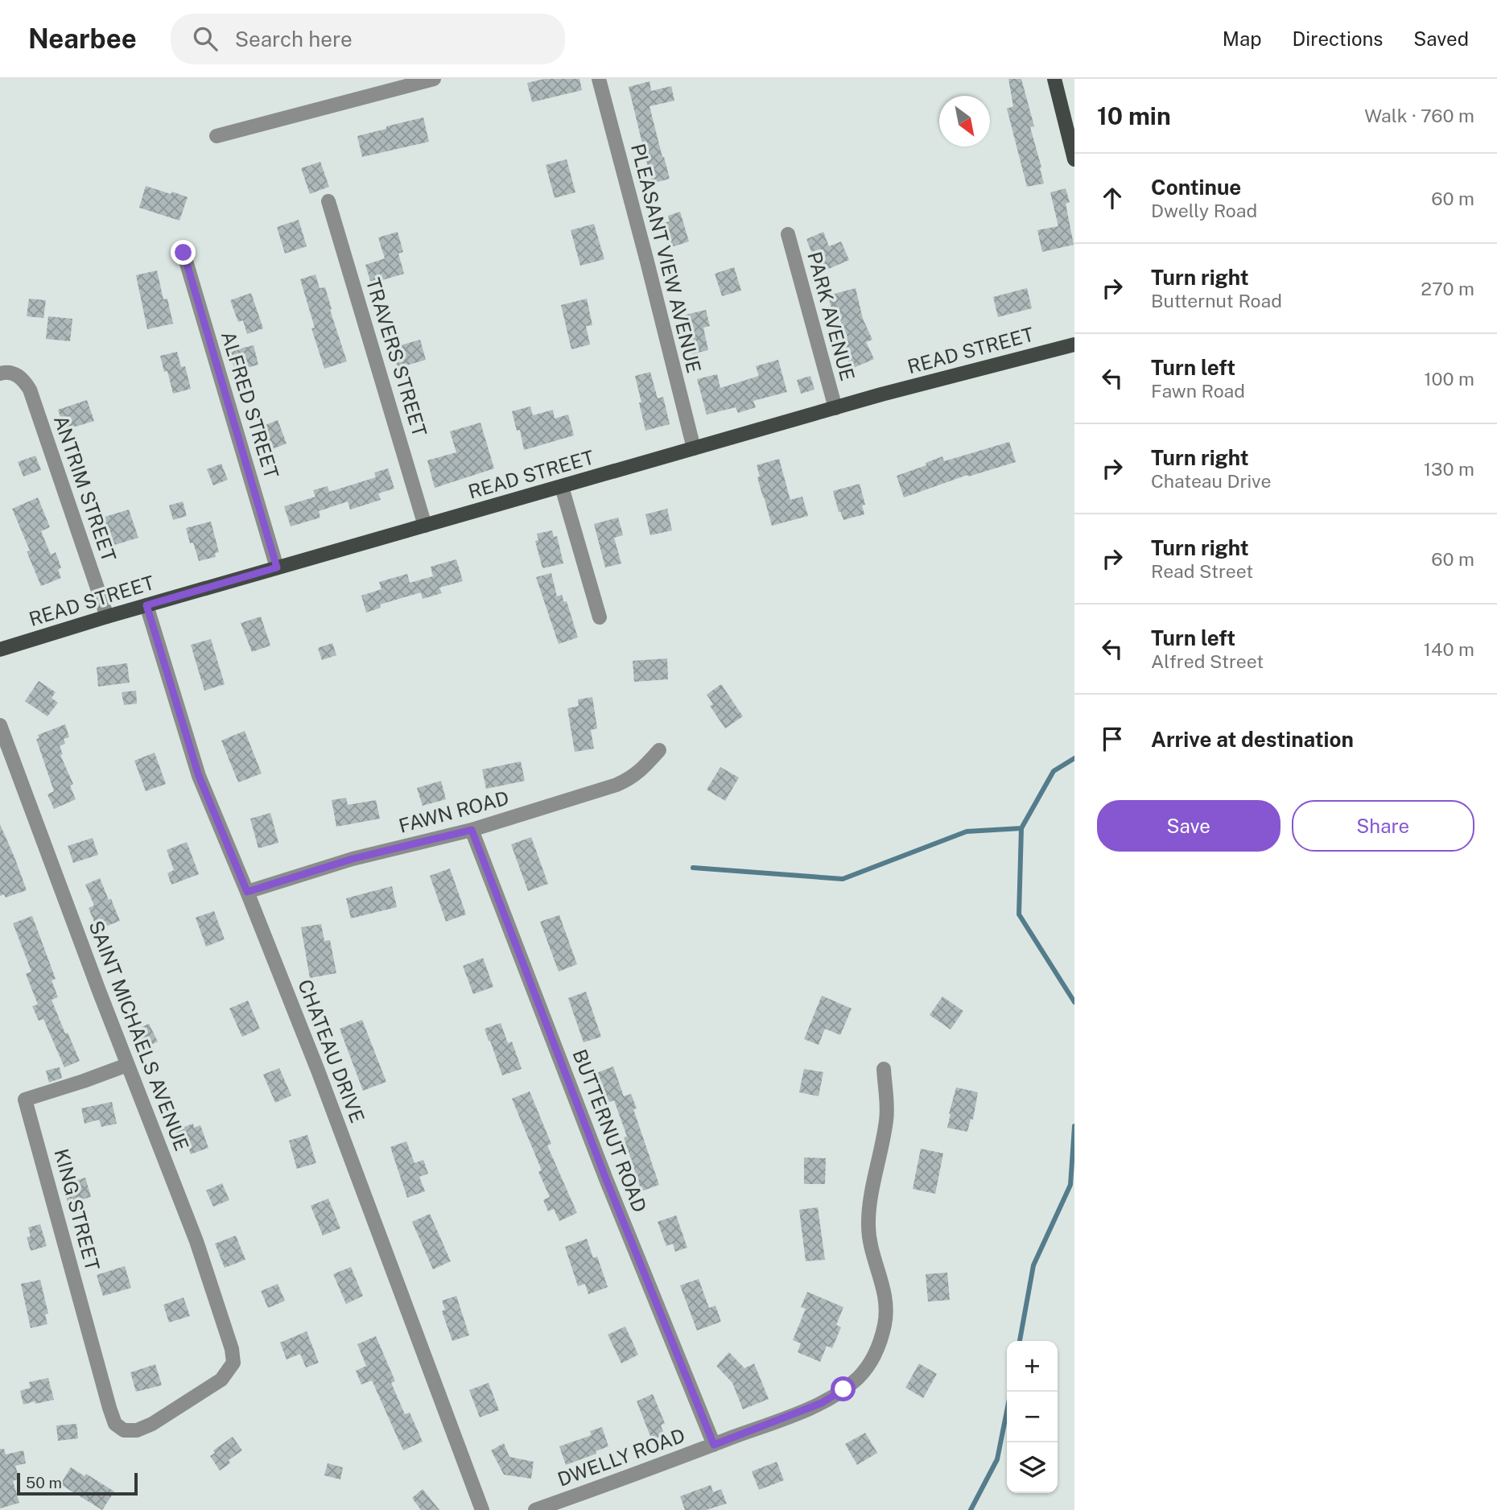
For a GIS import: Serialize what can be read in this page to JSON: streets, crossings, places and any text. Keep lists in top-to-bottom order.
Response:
{
  "streets": {
    "main road": ["READ STREET"],
    "street": [
      "PLEASANT VIEW AVENUE",
      "PARK AVENUE",
      "TRAVERS STREET",
      "ALFRED STREET",
      "ANTRIM STREET",
      "FAWN ROAD",
      "SAINT MICHAELS AVENUE",
      "CHATEAU DRIVE",
      "BUTTERNUT ROAD",
      "KING STREET",
      "DWELLY ROAD"
    ]
  },
  "crossings": [
    ["PLEASANT VIEW AVENUE", "READ STREET"],
    ["PARK AVENUE", "READ STREET"],
    ["READ STREET", "TRAVERS STREET"],
    ["READ STREET", "ALFRED STREET"],
    ["READ STREET", "ANTRIM STREET"],
    ["READ STREET", "CHATEAU DRIVE"],
    ["FAWN ROAD", "CHATEAU DRIVE"],
    ["FAWN ROAD", "BUTTERNUT ROAD"],
    ["SAINT MICHAELS AVENUE", "KING STREET"],
    ["BUTTERNUT ROAD", "DWELLY ROAD"]
  ],
  "scale_bar": "50 m",
  "north": "bottom right",
  "page": {
    "header": "Nearbee",
    "search": "Search here",
    "nav": ["Map", "Directions", "Saved"],
    "heading": ["10 min", "Walk · 760 m"],
    "list": [
      ["Continue", "Dwelly Road", "60 m"],
      ["Turn right", "Butternut Road", "270 m"],
      ["Turn left", "Fawn Road", "100 m"],
      ["Turn right", "Chateau Drive", "130 m"],
      ["Turn right", "Read Street", "60 m"],
      ["Turn left", "Alfred Street", "140 m"],
      "Arrive at destination"
    ],
    "buttons": ["Save", "Share"],
    "map_buttons": ["+", "−"],
    "scale": "50 m"
  }
}
